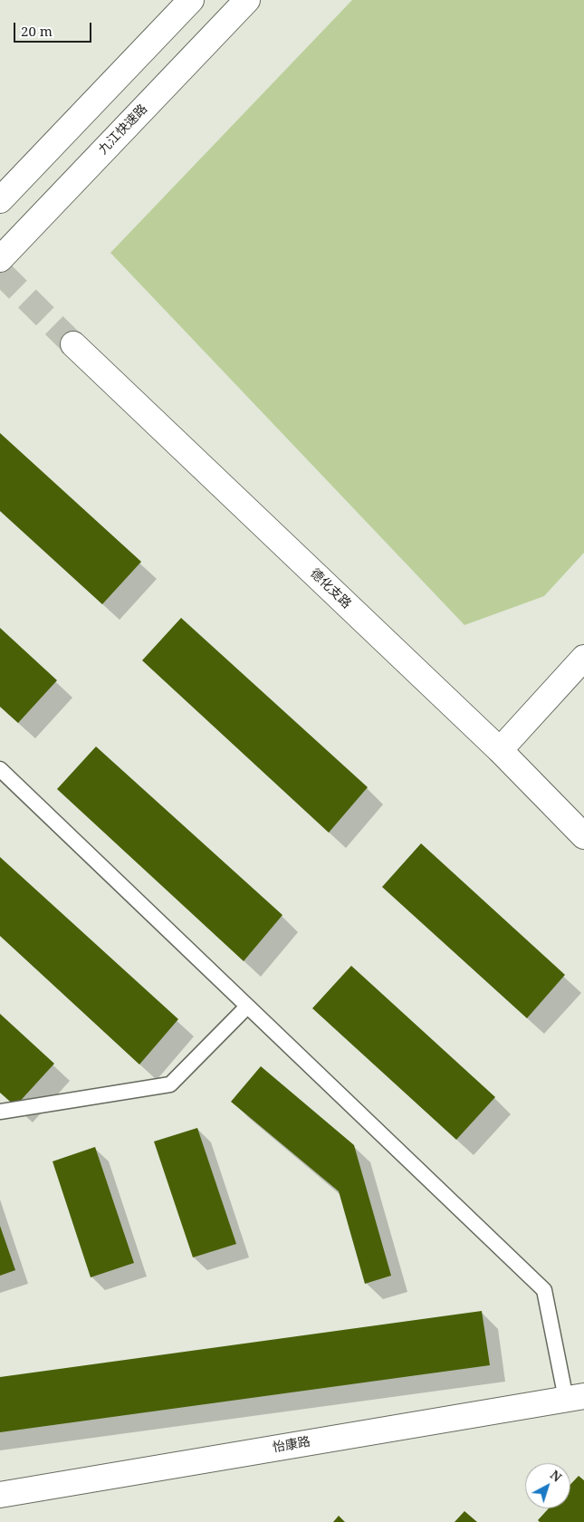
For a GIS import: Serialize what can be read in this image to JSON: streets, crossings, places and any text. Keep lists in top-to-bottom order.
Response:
{
  "streets": {
    "main road": ["九江快速路", "德化支路", "怡康路"]
  },
  "scale_bar": "20 m",
  "north": "top right"
}
